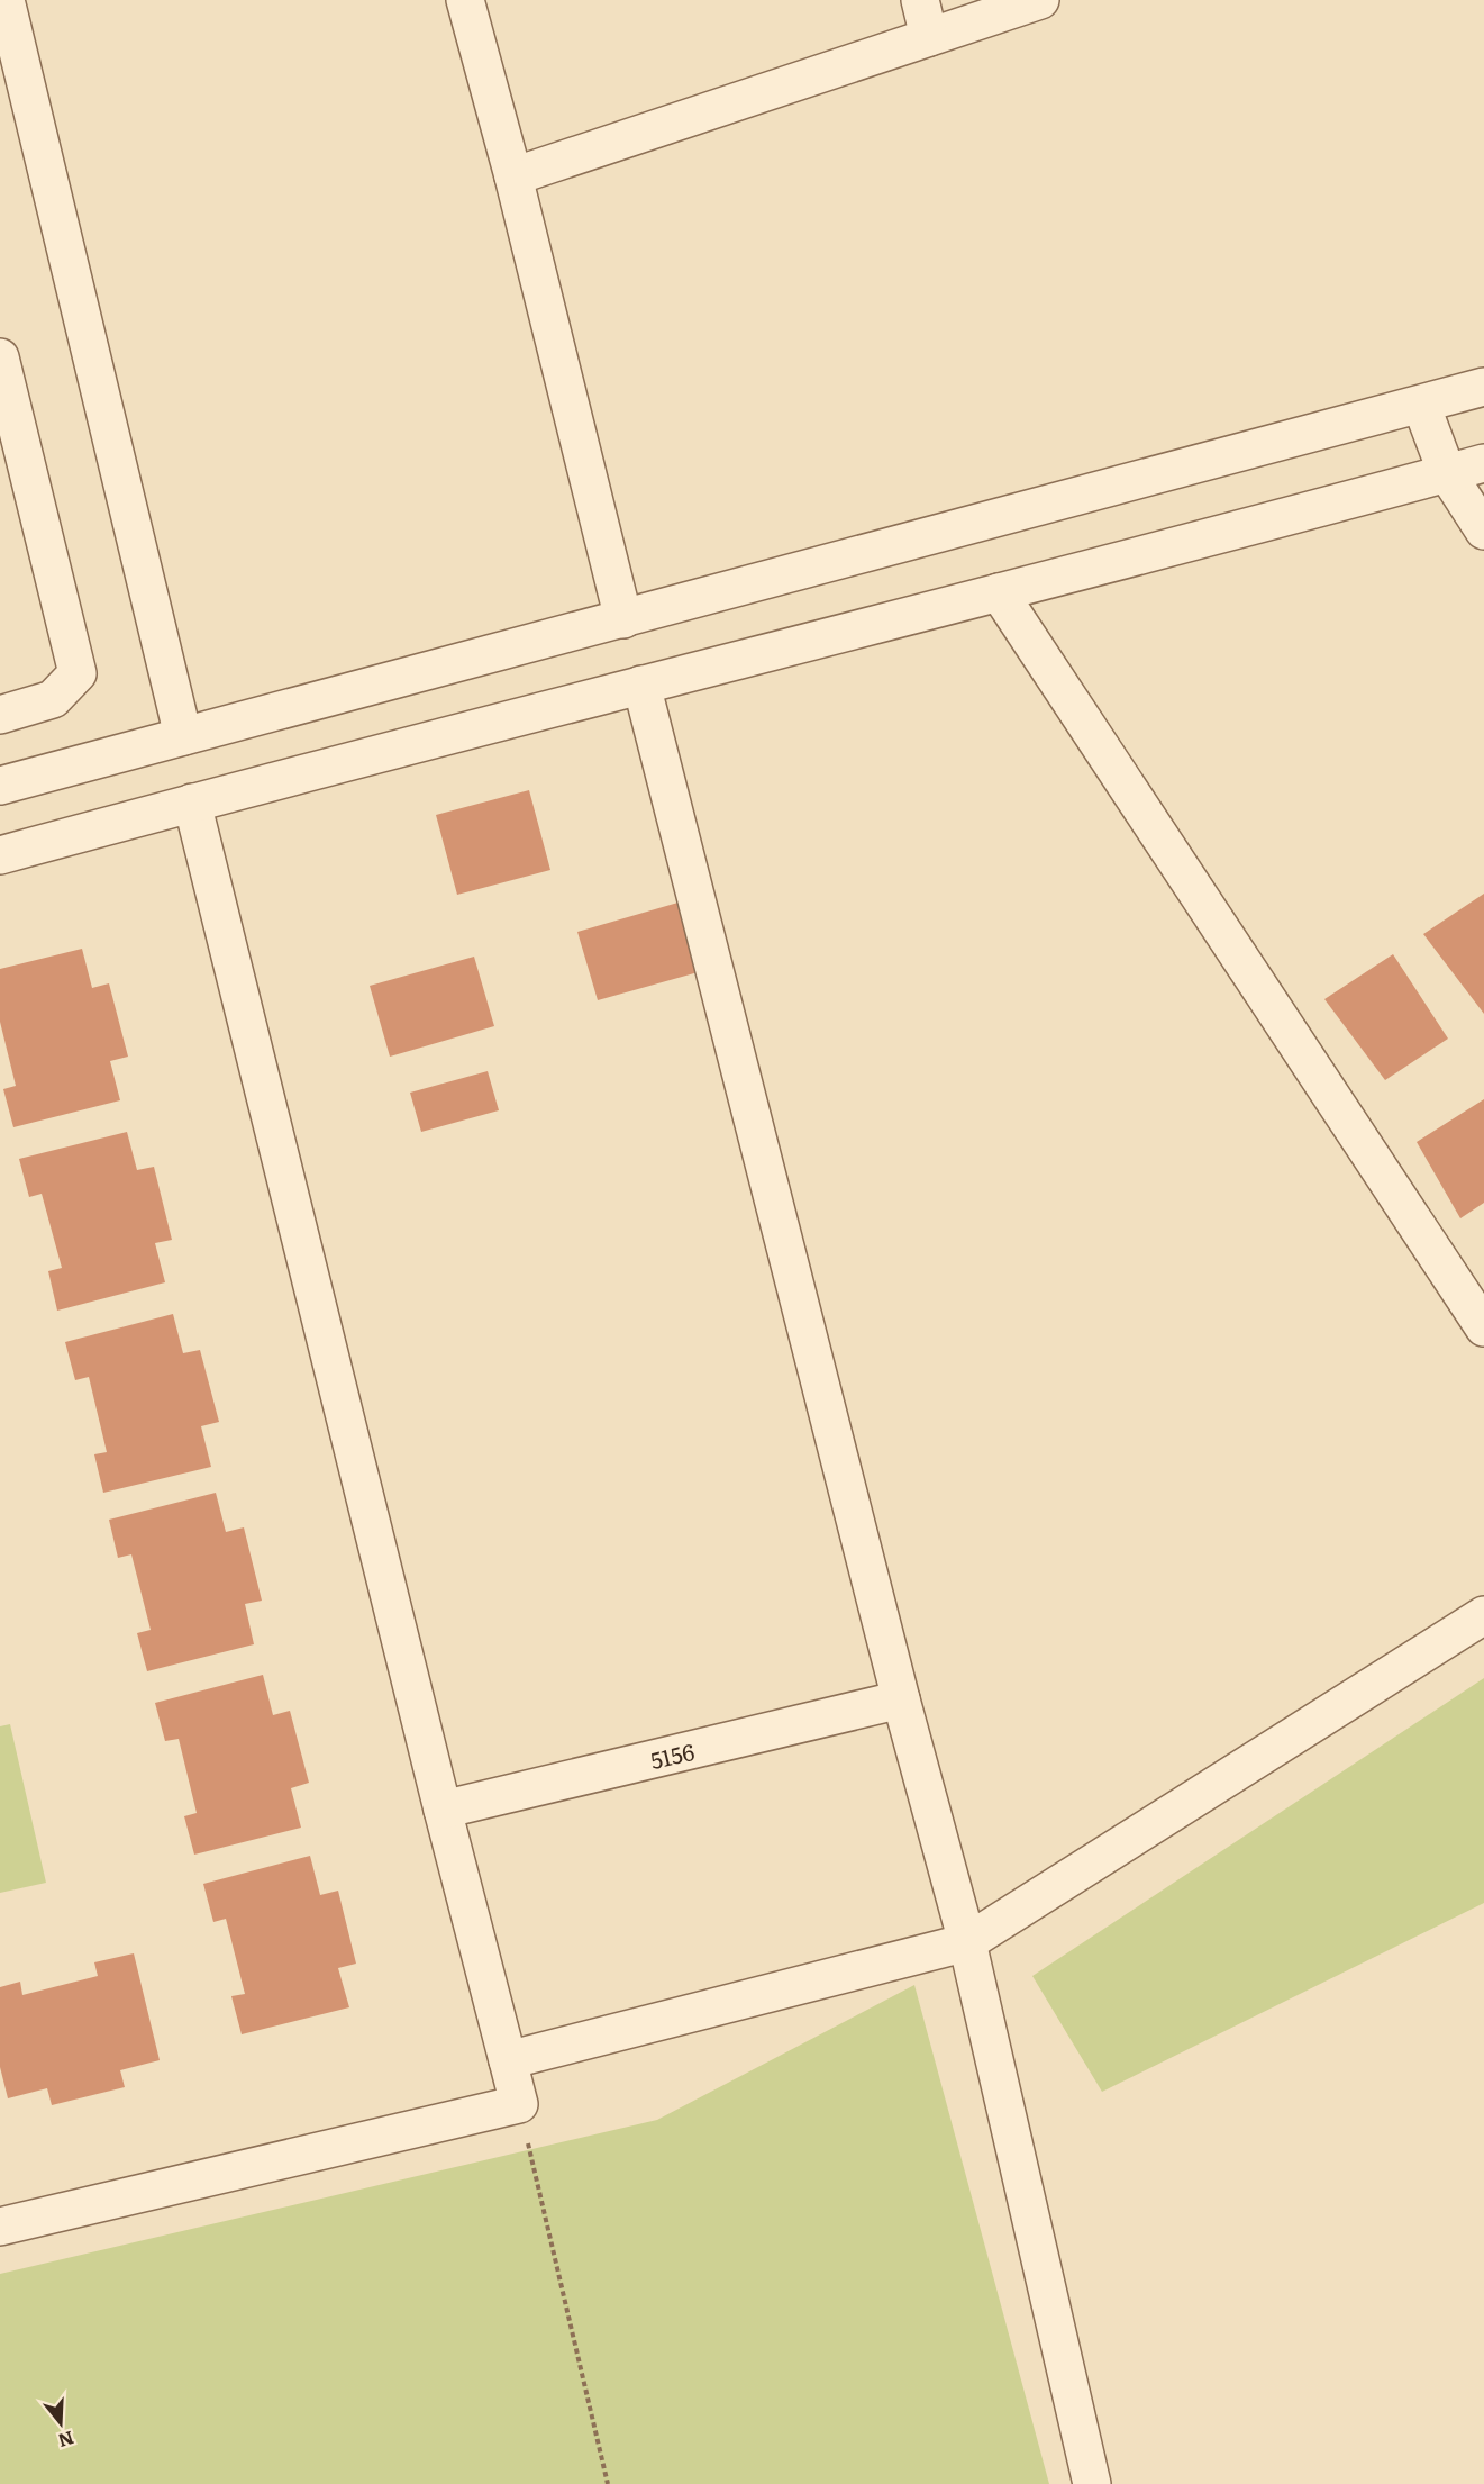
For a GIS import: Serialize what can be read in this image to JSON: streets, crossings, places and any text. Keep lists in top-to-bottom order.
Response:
{
  "streets": {
    "street": ["5156"]
  },
  "north": "bottom"
}
